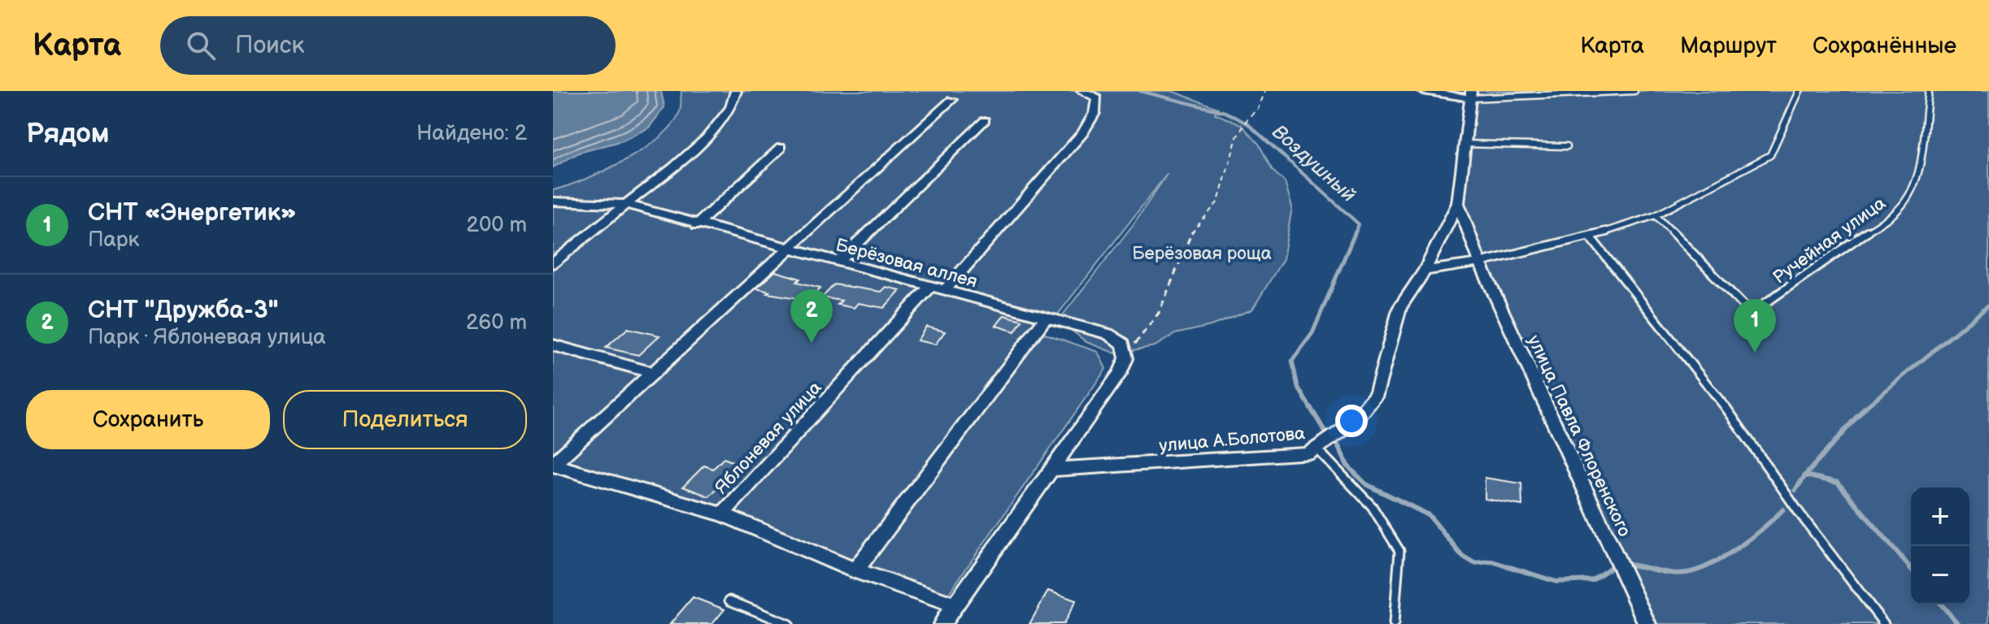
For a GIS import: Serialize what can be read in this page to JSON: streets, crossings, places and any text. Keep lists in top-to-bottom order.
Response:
{
  "streets": {
    "street": [
      "Берёзовая аллея",
      "улица Павла Флоренского",
      "Яблоневая улица",
      "улица А.Болотова"
    ],
    "lane": ["Ручейная улица"]
  },
  "crossings": [
    ["Берёзовая аллея", "Яблоневая улица"],
    ["улица Павла Флоренского", "улица А.Болотова"]
  ],
  "water": ["Воздушный"],
  "parks": ["Берёзовая роща"],
  "page": {
    "header": "Карта",
    "search": "Поиск",
    "nav": ["Карта", "Маршрут", "Сохранённые"],
    "heading": ["Рядом", "Найдено: 2"],
    "list": [
      {
        "mark": "1",
        "name": "СНТ «Энергетик»",
        "note": "Парк",
        "value": "200 m"
      },
      {
        "mark": "2",
        "name": "СНТ \"Дружба-3\"",
        "note": "Парк · Яблоневая улица",
        "value": "260 m"
      }
    ],
    "pins": ["2", "1"],
    "buttons": ["Сохранить", "Поделиться"],
    "map_buttons": ["+", "−"]
  }
}
